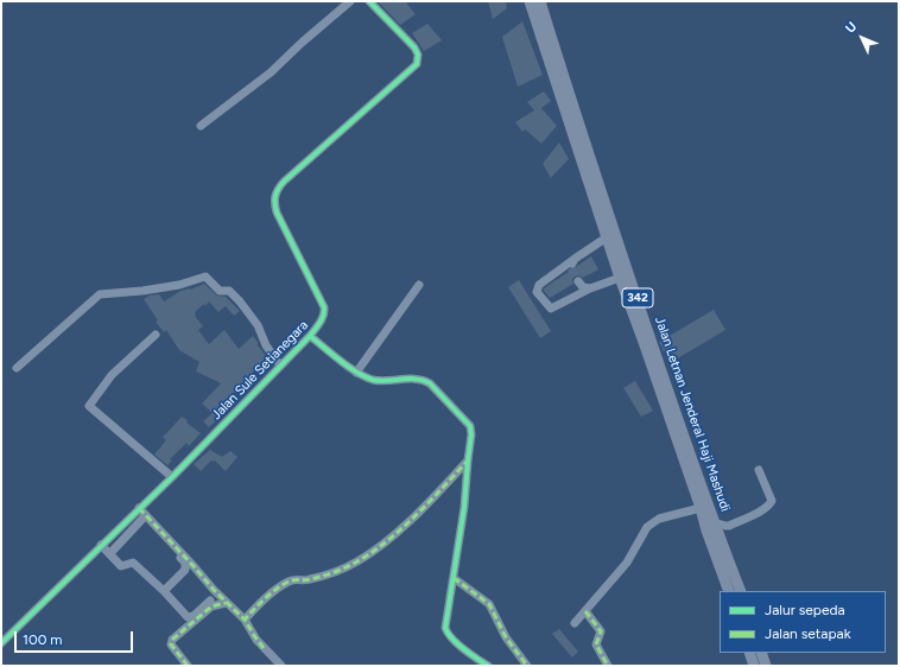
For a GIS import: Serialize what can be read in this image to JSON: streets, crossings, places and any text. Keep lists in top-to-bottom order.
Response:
{
  "streets": {
    "main road": ["342", "Jalan Letnan Jenderal Haji Mashudi"],
    "street": ["Jalan Sule Setianegara"]
  },
  "legend": ["Jalur sepeda", "Jalan setapak"],
  "scale_bar": "100 m",
  "north": "top left"
}
